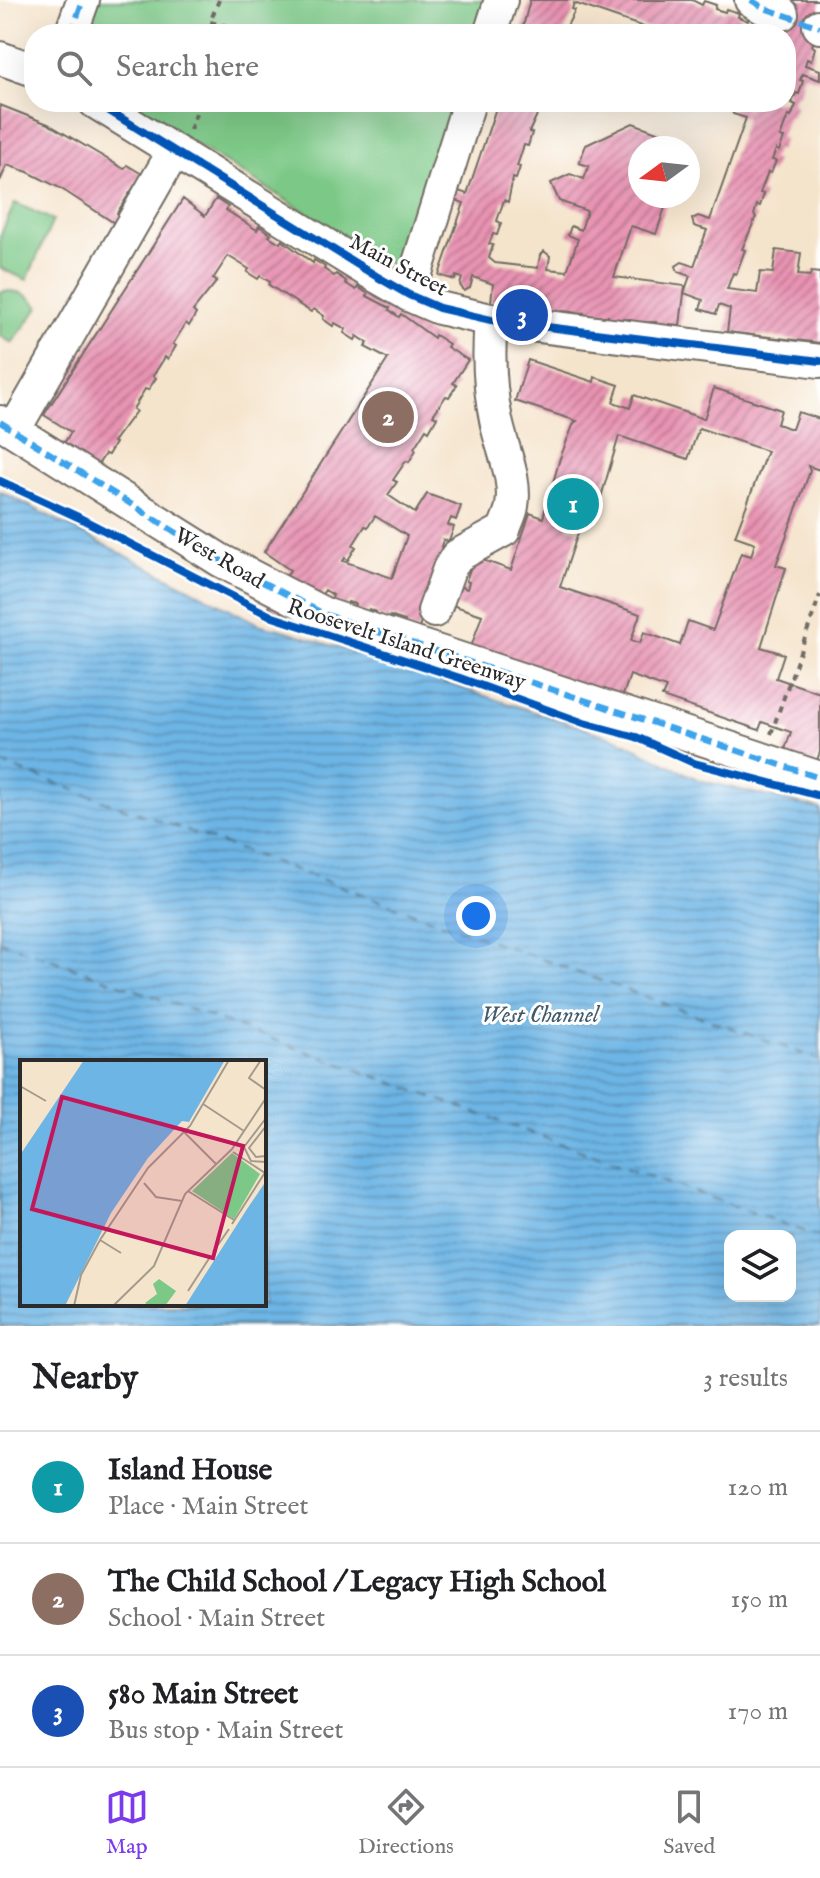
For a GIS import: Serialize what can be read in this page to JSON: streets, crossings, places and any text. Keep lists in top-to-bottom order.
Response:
{
  "streets": {
    "street": ["Main Street", "West Road"],
    "cycle path": ["Roosevelt Island Greenway"]
  },
  "water": ["West Channel"],
  "north": "left",
  "page": {
    "search": "Search here",
    "pins": ["3", "2", "1"],
    "heading": ["Nearby", "3 results"],
    "list": [
      {
        "mark": "1",
        "name": "Island House",
        "note": "Place · Main Street",
        "value": "120 m"
      },
      {
        "mark": "2",
        "name": "The Child School / Legacy High School",
        "note": "School · Main Street",
        "value": "150 m"
      },
      {
        "mark": "3",
        "name": "580 Main Street",
        "note": "Bus stop · Main Street",
        "value": "170 m"
      }
    ],
    "nav": ["Map", "Directions", "Saved"]
  }
}
